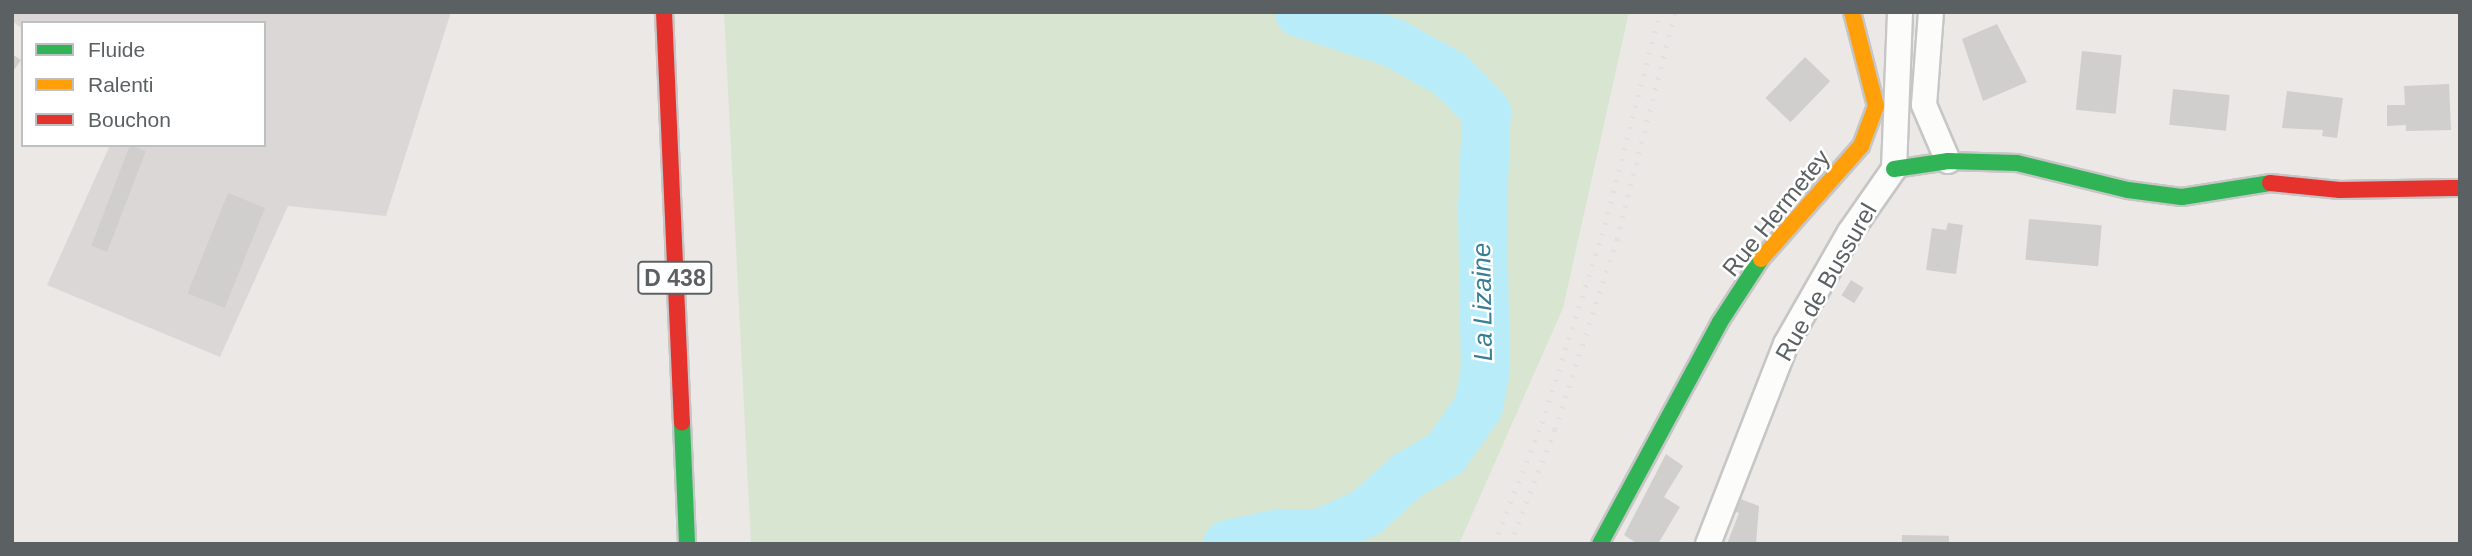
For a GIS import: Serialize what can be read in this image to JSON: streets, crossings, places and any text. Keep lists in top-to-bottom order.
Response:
{
  "streets": {
    "street": ["Rue Hermetey", "D 438", "Rue de Bussurel"]
  },
  "water": ["La Lizaine"],
  "legend": ["Fluide", "Ralenti", "Bouchon"]
}
